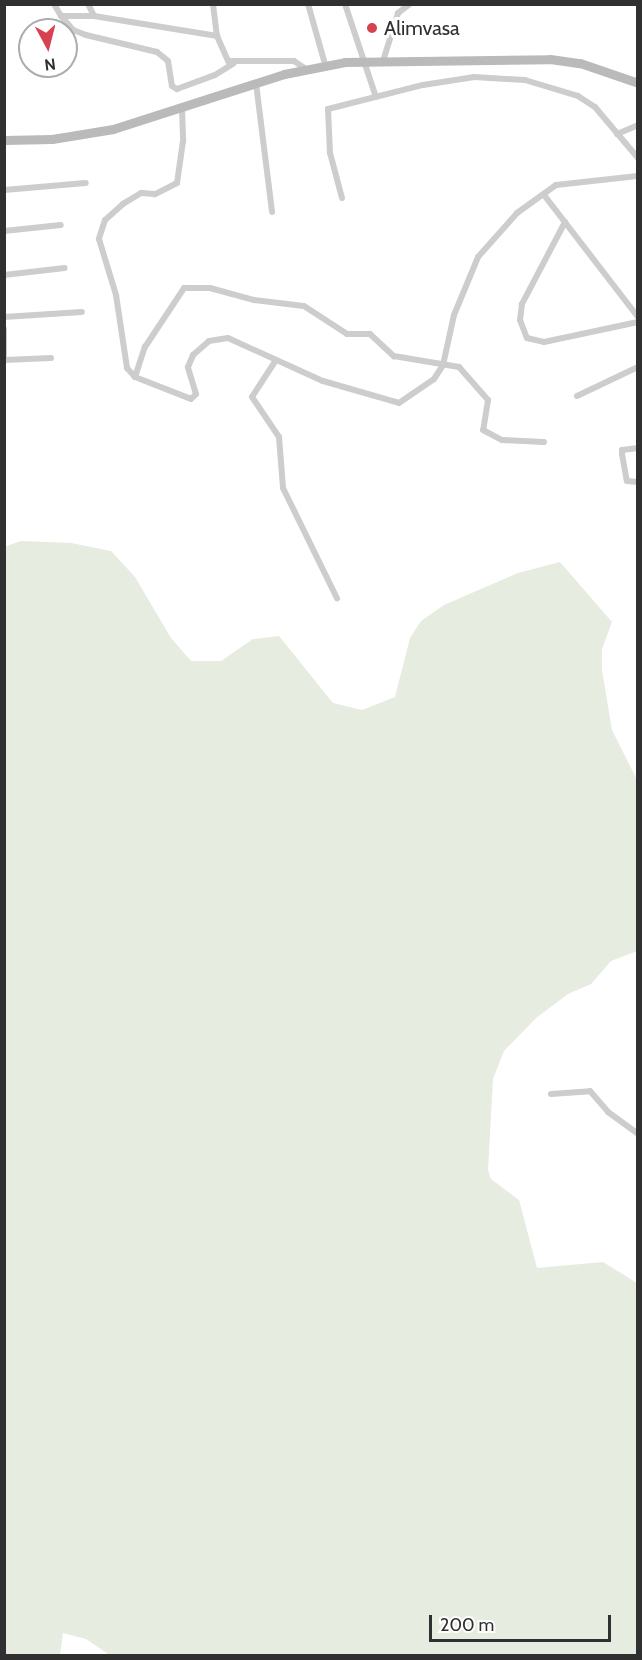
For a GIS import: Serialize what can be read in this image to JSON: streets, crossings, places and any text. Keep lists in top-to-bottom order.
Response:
{
  "places": ["Alimvasa"],
  "scale_bar": "200 m",
  "north": "bottom"
}
